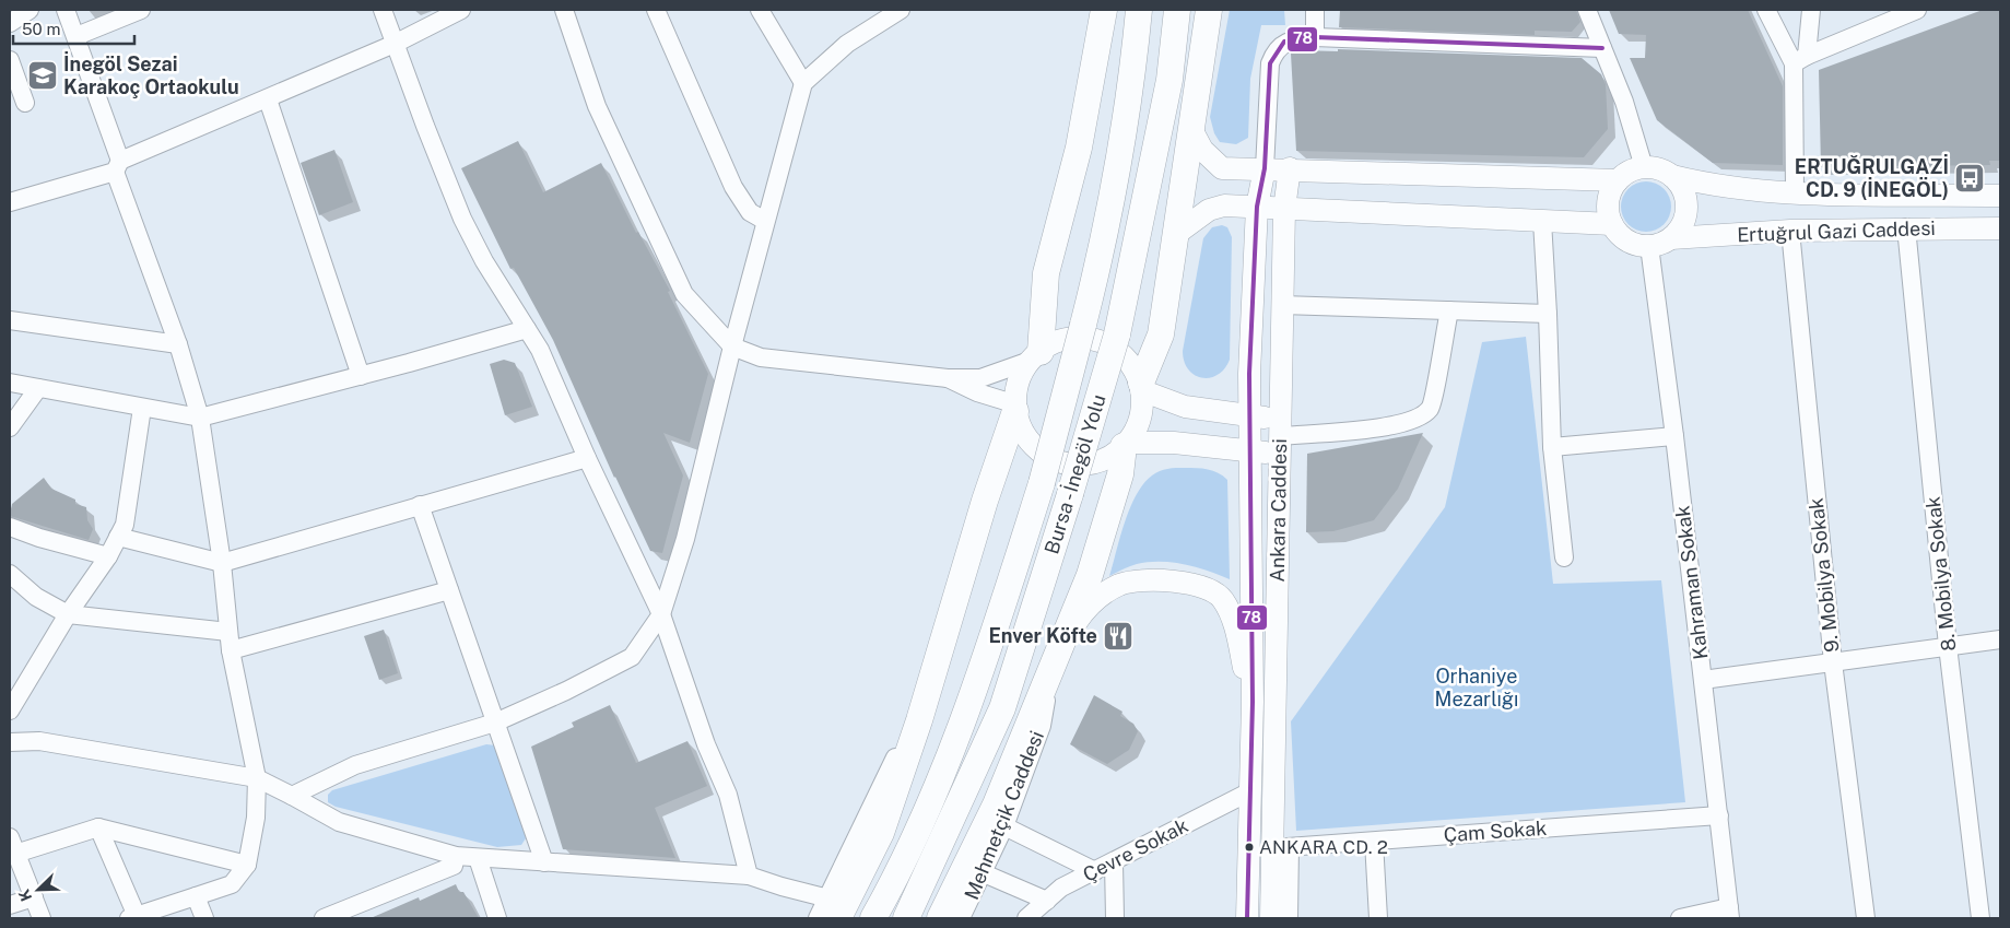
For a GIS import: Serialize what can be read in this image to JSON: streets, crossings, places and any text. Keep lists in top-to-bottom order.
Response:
{
  "streets": {
    "highway": ["Bursa - İnegöl Yolu"],
    "main road": ["Ertuğrul Gazi Caddesi", "Ankara Caddesi"],
    "street": [
      "8. Mobilya Sokak",
      "9. Mobilya Sokak",
      "Kahraman Sokak",
      "Mehmetçik Caddesi",
      "Çam Sokak",
      "Çevre Sokak"
    ]
  },
  "crossings": [
    ["Ertuğrul Gazi Caddesi", "8. Mobilya Sokak"],
    ["Ertuğrul Gazi Caddesi", "9. Mobilya Sokak"],
    ["Ertuğrul Gazi Caddesi", "Kahraman Sokak"],
    ["Ankara Caddesi", "Çam Sokak"],
    ["Ankara Caddesi", "Çevre Sokak"],
    ["Kahraman Sokak", "Çam Sokak"]
  ],
  "parks": ["Orhaniye Mezarlığı"],
  "places": {
    "school or university": ["İnegöl Sezai Karakoç Ortaokulu"],
    "bus stop": ["ERTUĞRULGAZİ CD. 9 (İNEGÖL)"],
    "restaurant": ["Enver Köfte"],
    "other": ["ANKARA CD. 2"]
  },
  "lines": ["transit line 78"],
  "scale_bar": "50 m",
  "north": "bottom left"
}
